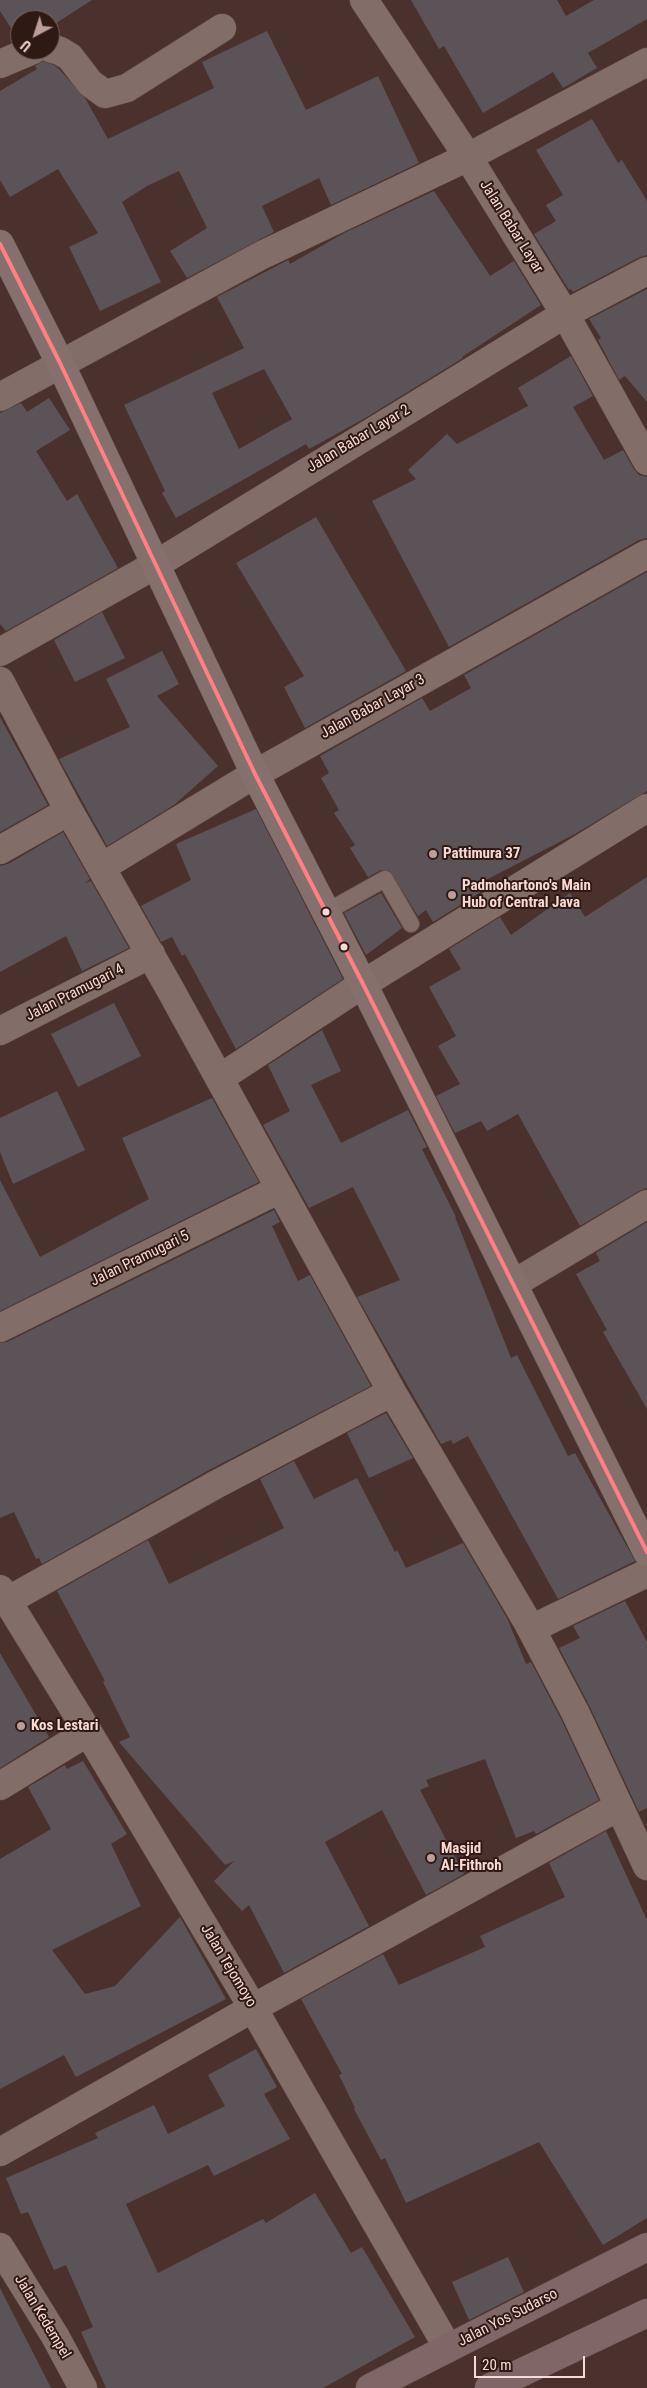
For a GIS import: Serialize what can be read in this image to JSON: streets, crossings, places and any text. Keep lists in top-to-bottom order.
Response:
{
  "streets": {
    "main road": ["Jalan Yos Sudarso"],
    "street": [
      "Jalan Babar Layar",
      "Jalan Babar Layar 2",
      "Jalan Babar Layar 3",
      "Jalan Pramugari 4",
      "Jalan Pramugari 5",
      "Jalan Tejomoyo",
      "Jalan Kedempel"
    ]
  },
  "crossings": [
    ["Jalan Babar Layar", "Jalan Babar Layar 2"],
    ["Jalan Tejomoyo", "Jalan Yos Sudarso"]
  ],
  "places": [
    "Pattimura 37",
    "Padmohartono's Main Hub of Central Java",
    "Kos Lestari",
    "Masjid Al-Fithroh"
  ],
  "scale_bar": "20 m",
  "north": "bottom left"
}
